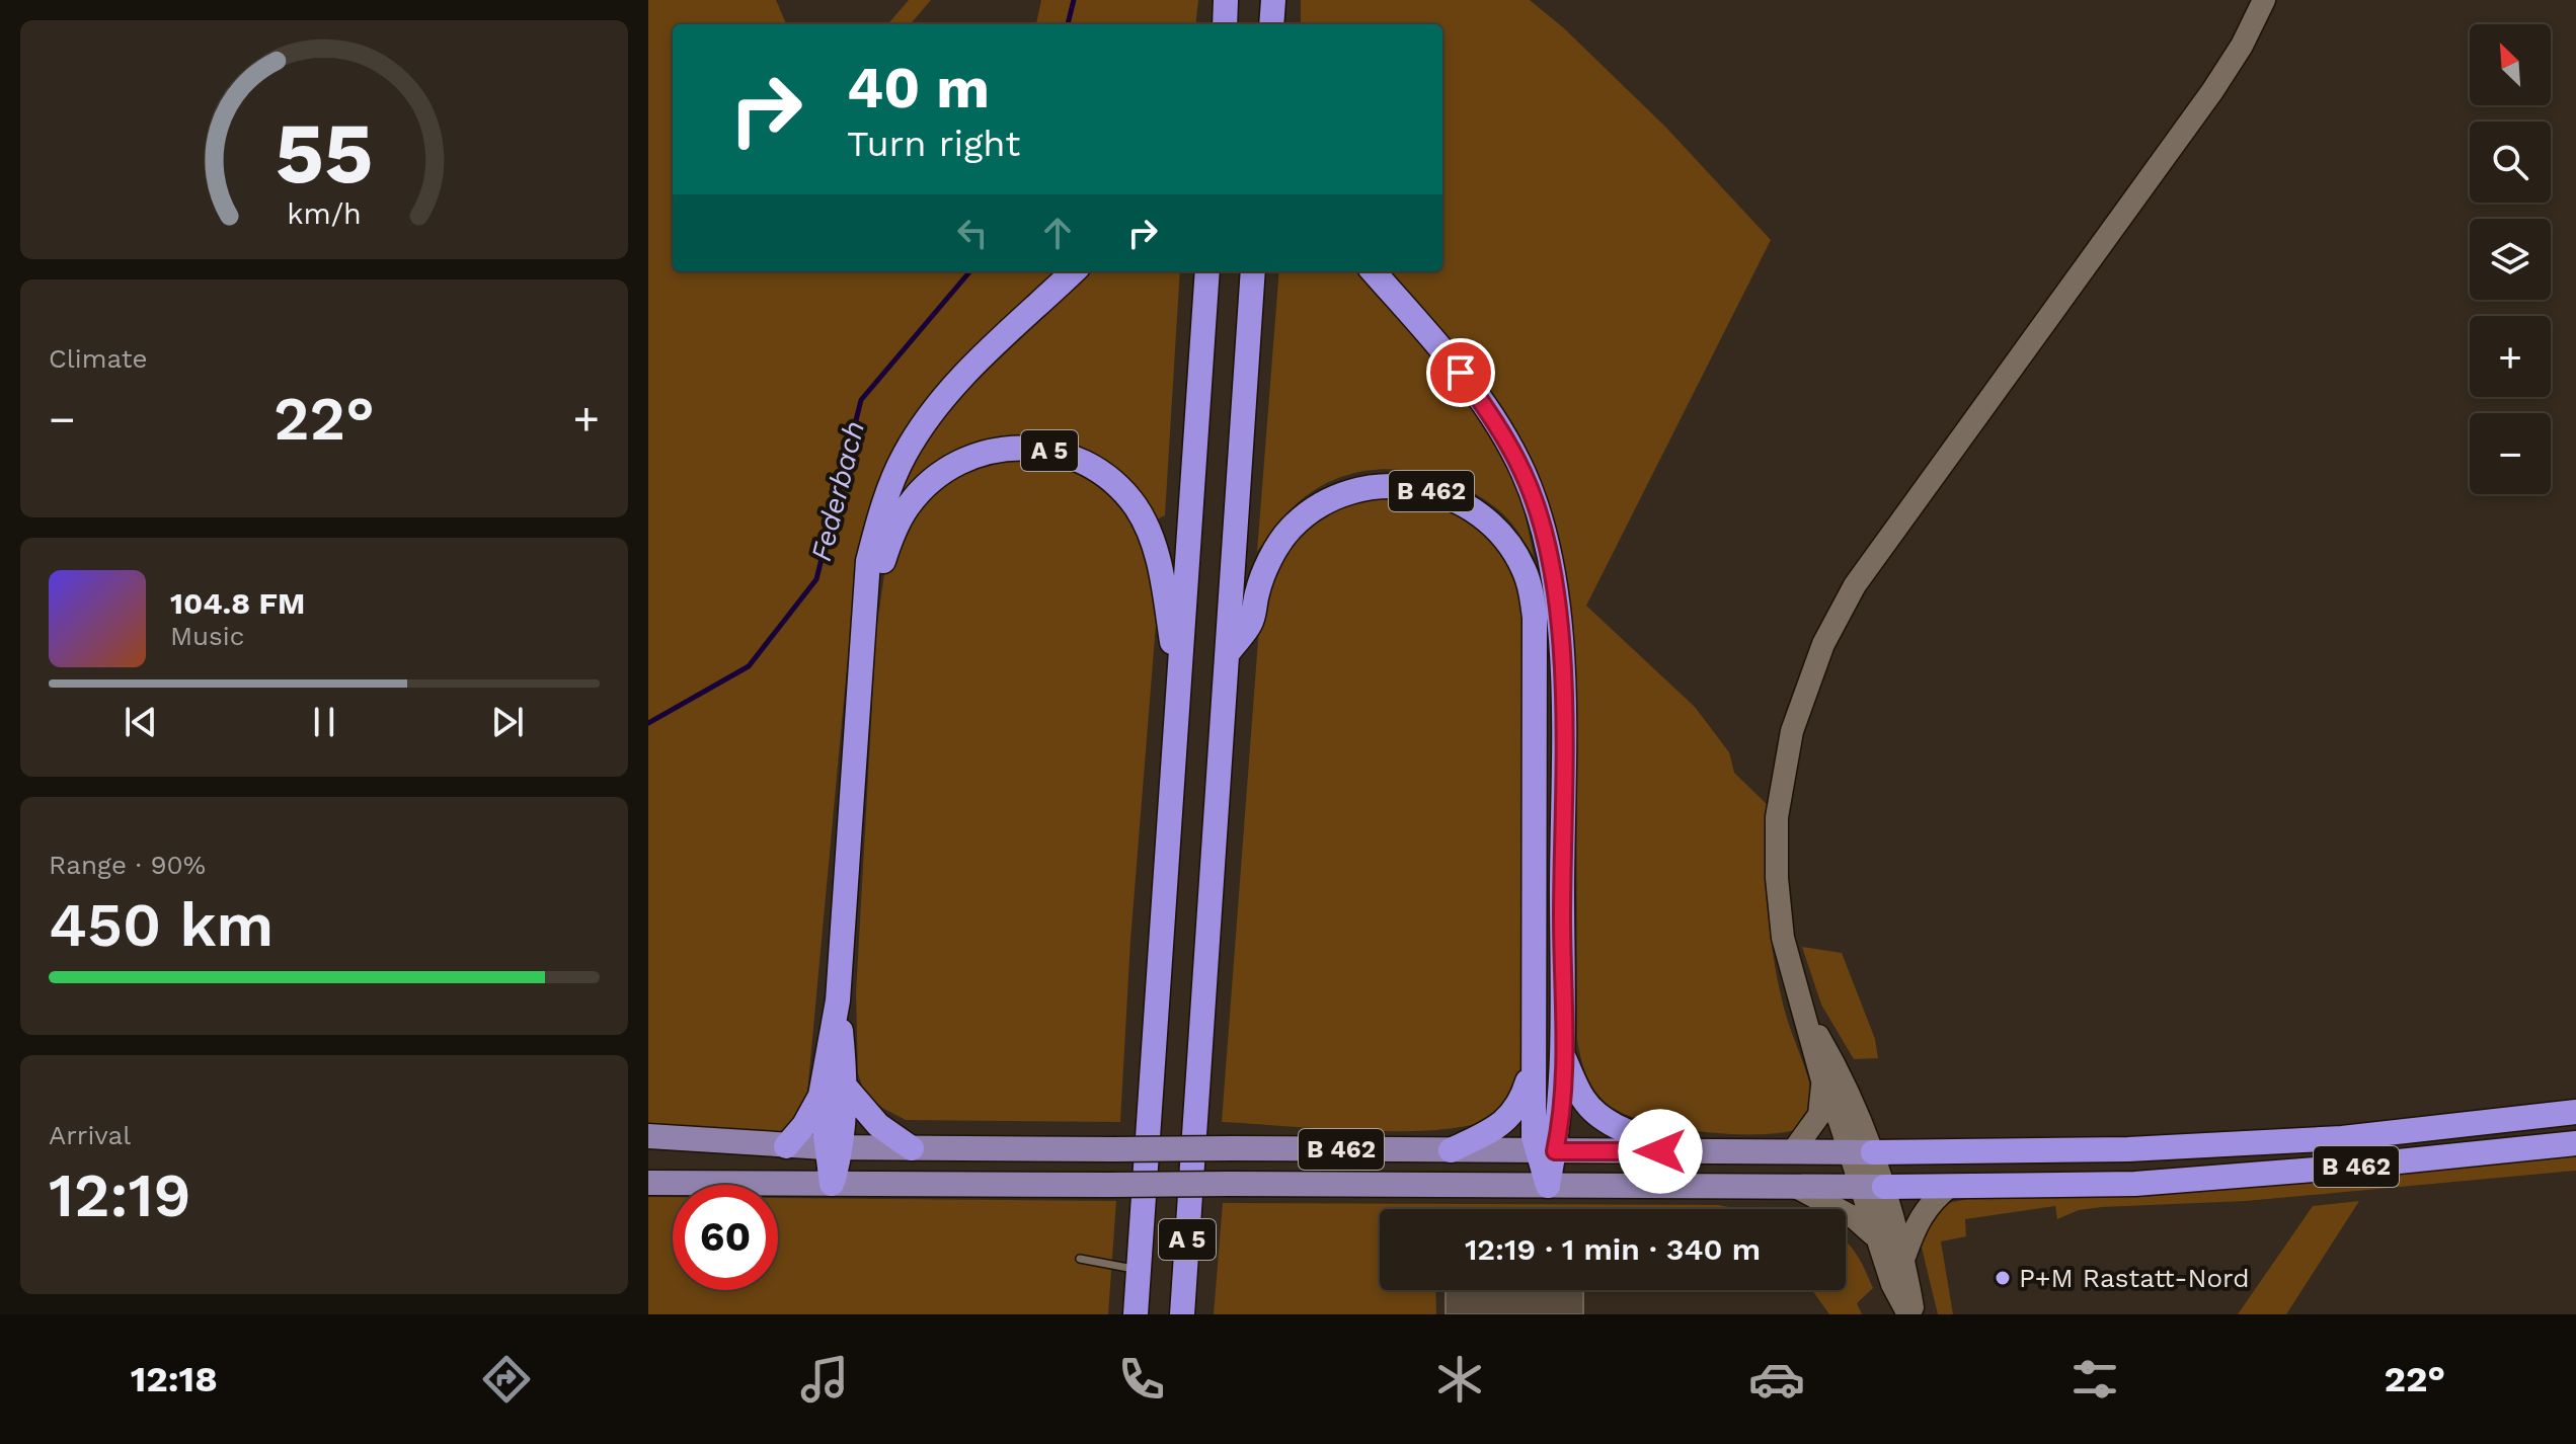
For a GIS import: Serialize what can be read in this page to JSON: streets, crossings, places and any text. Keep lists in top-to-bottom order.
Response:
{
  "streets": {
    "highway": ["A 5", "B 462"]
  },
  "crossings": [
    ["A 5", "B 462"]
  ],
  "water": ["Federbach"],
  "places": ["P+M Rastatt-Nord"],
  "north": "top left",
  "page": {
    "map_buttons": ["+", "−"],
    "turn": ["40 m", "Turn right"],
    "tile": [
      "Climate",
      ["Range · 90%", "450 km"],
      ["Arrival", "12:19"]
    ],
    "heat": ["−", "22°", "+"],
    "song": ["104.8 FM", "Music"],
    "limit": "60",
    "trip": "12:19 · 1 min · 340 m",
    "tabs": ["12:18", "22°"],
    "gauge": ["55", "km/h"]
  }
}
